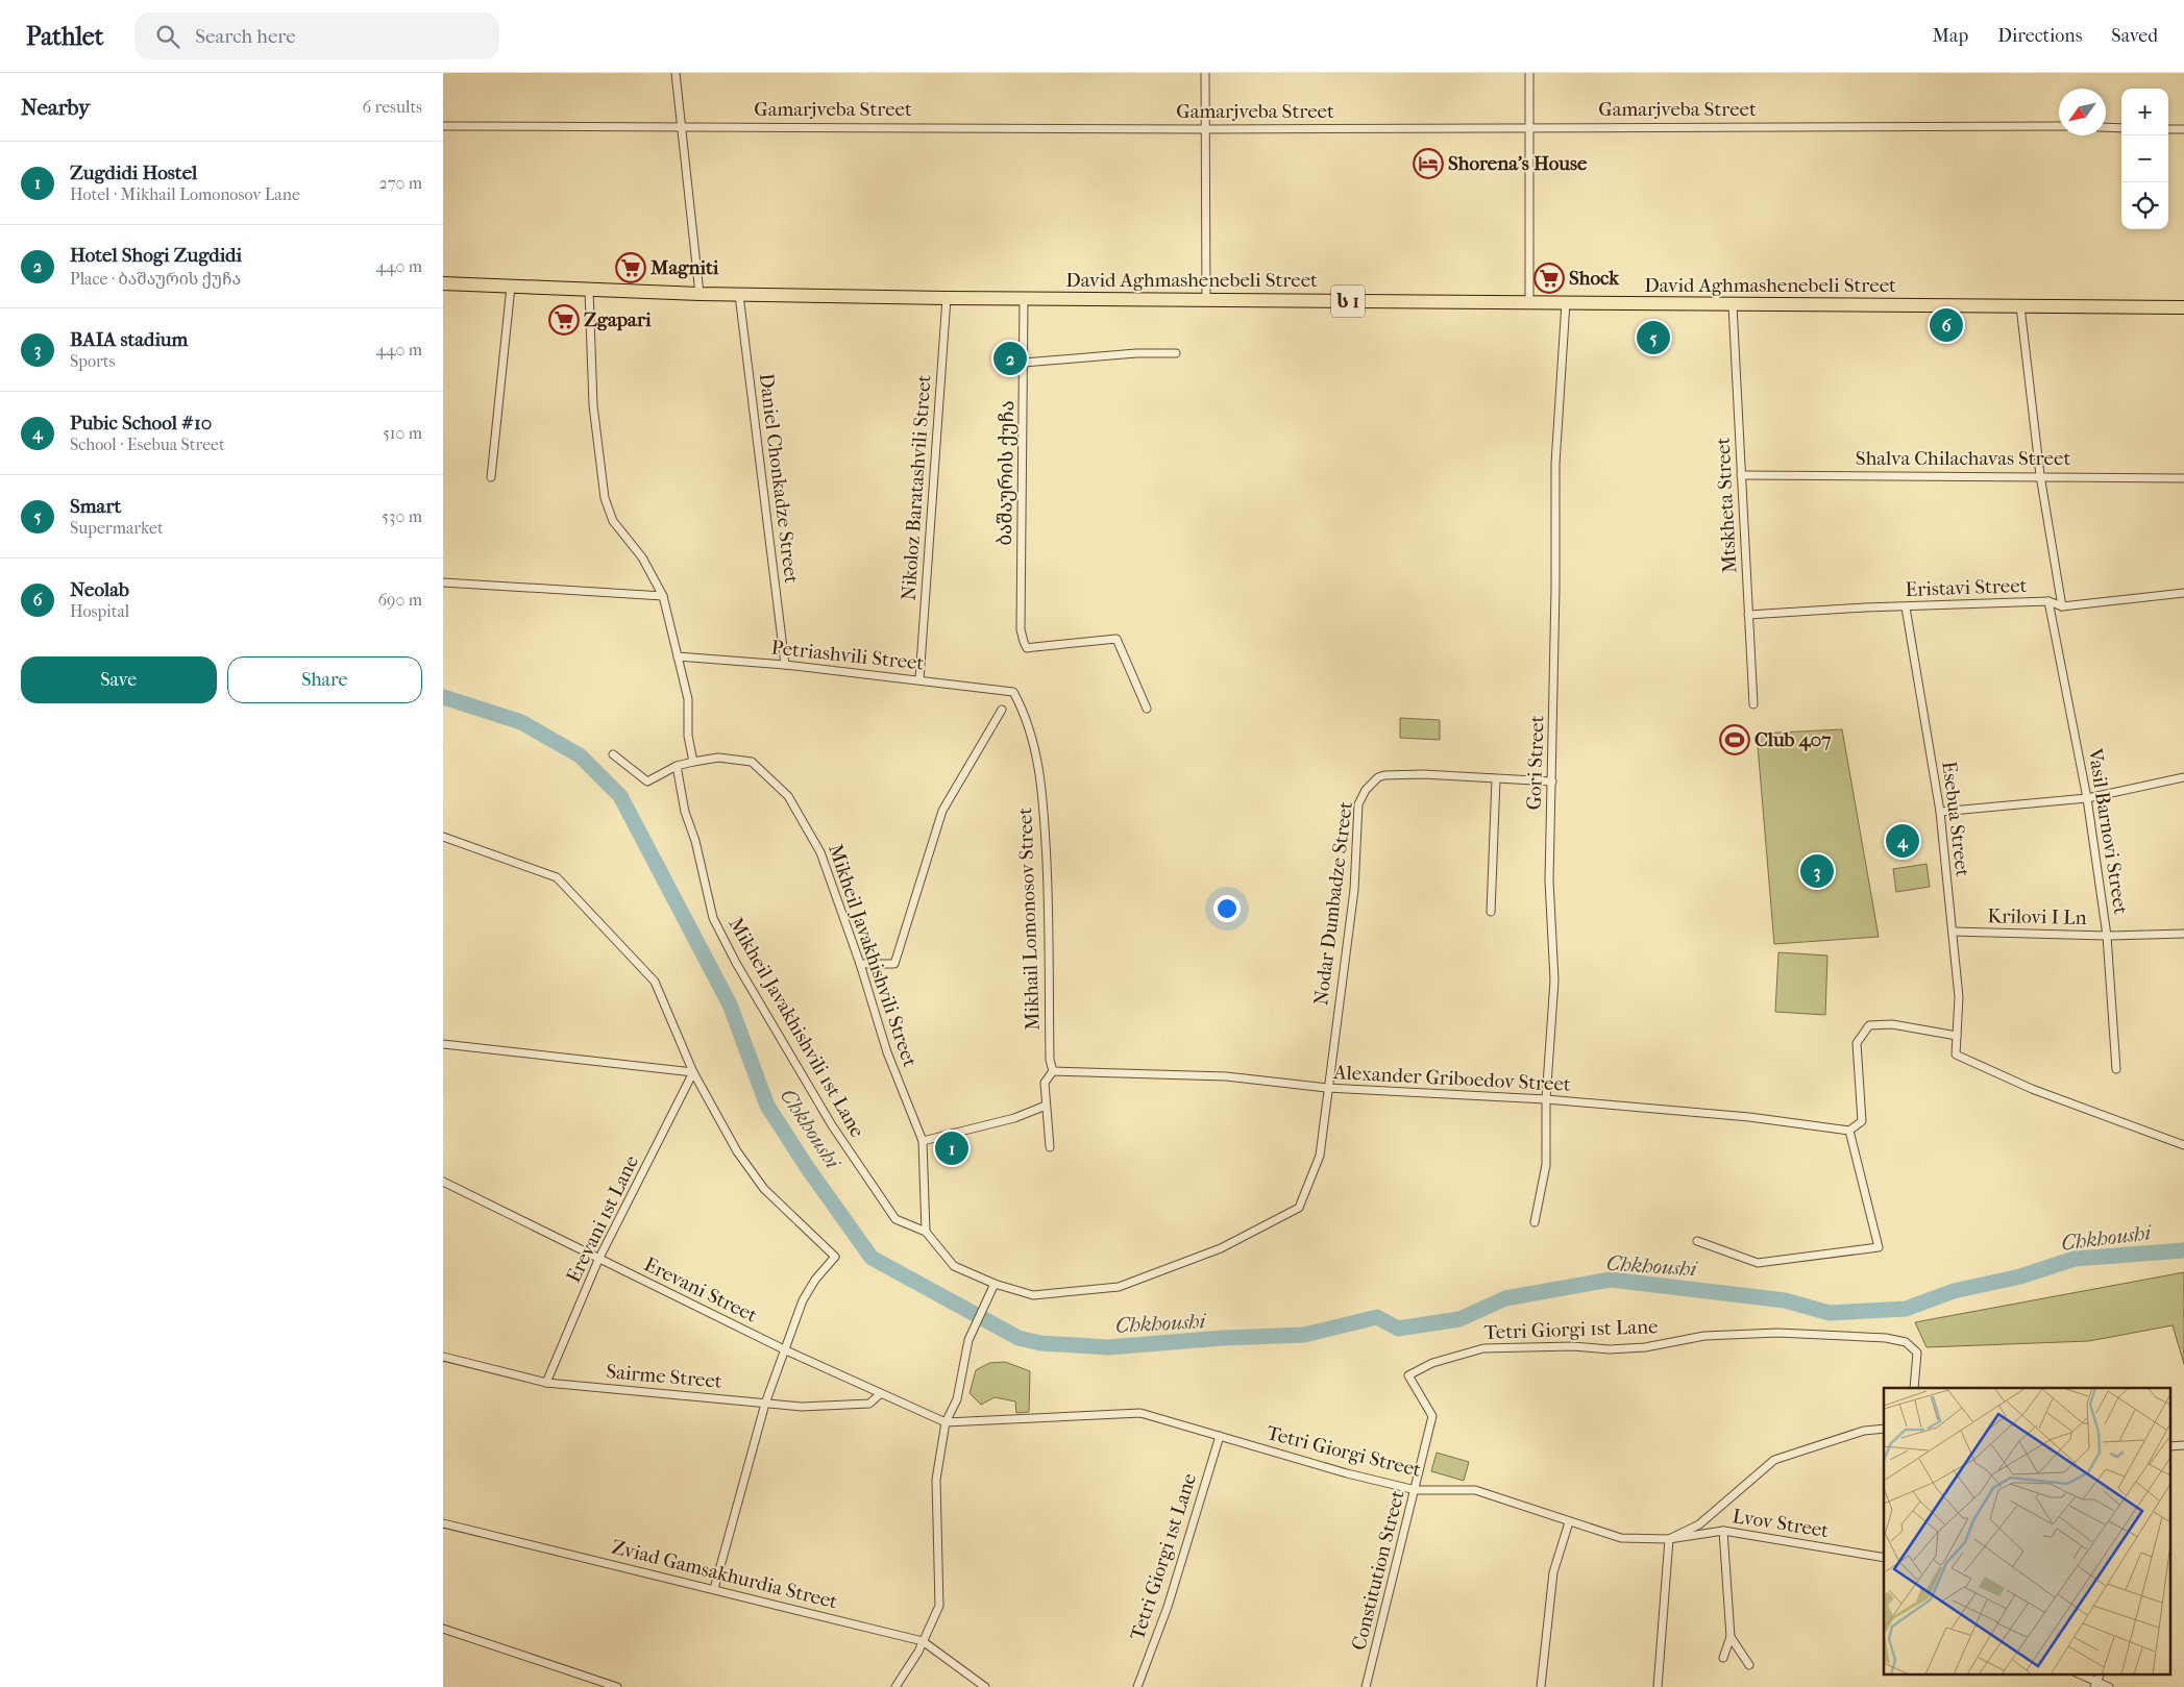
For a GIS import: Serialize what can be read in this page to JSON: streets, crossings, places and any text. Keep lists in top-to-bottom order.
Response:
{
  "streets": {
    "highway": ["David Aghmashenebeli Street", "ს 1"],
    "street": [
      "Gamarjveba Street",
      "Shalva Chilachavas Street",
      "ბაშაურის ქუჩა",
      "Daniel Chonkadze Street",
      "Nikoloz Baratashvili Street",
      "Mtskheta Street",
      "Eristavi Street",
      "Petriashvili Street",
      "Gori Street",
      "Esebua Street",
      "Vasil Barnovi Street",
      "Nodar Dumbadze Street",
      "Krilovi I Ln",
      "Mikhail Lomonosov Street",
      "Mikheil Javakhishvili Street",
      "Mikheil Javakhishvili 1st Lane",
      "Alexander Griboedov Street",
      "Erevani 1st Lane",
      "Erevani Street",
      "Tetri Giorgi 1st Lane",
      "Sairme Street",
      "Tetri Giorgi Street",
      "Lvov Street",
      "Constitution Street",
      "Zviad Gamsakhurdia Street"
    ]
  },
  "crossings": [
    ["David Aghmashenebeli Street", "ს 1"],
    ["David Aghmashenebeli Street", "ბაშაურის ქუჩა"],
    ["David Aghmashenebeli Street", "Daniel Chonkadze Street"],
    ["David Aghmashenebeli Street", "Nikoloz Baratashvili Street"],
    ["David Aghmashenebeli Street", "Mtskheta Street"],
    ["David Aghmashenebeli Street", "Gori Street"],
    ["Shalva Chilachavas Street", "Mtskheta Street"],
    ["Daniel Chonkadze Street", "Petriashvili Street"],
    ["Nikoloz Baratashvili Street", "Petriashvili Street"],
    ["Mtskheta Street", "Eristavi Street"],
    ["Eristavi Street", "Esebua Street"],
    ["Eristavi Street", "Vasil Barnovi Street"],
    ["Petriashvili Street", "Mikhail Lomonosov Street"],
    ["Gori Street", "Nodar Dumbadze Street"],
    ["Gori Street", "Alexander Griboedov Street"],
    ["Esebua Street", "Krilovi I Ln"],
    ["Vasil Barnovi Street", "Krilovi I Ln"],
    ["Nodar Dumbadze Street", "Mikheil Javakhishvili Street"],
    ["Nodar Dumbadze Street", "Mikheil Javakhishvili 1st Lane"],
    ["Nodar Dumbadze Street", "Alexander Griboedov Street"],
    ["Mikhail Lomonosov Street", "Alexander Griboedov Street"],
    ["Mikheil Javakhishvili Street", "Mikheil Javakhishvili 1st Lane"],
    ["Erevani 1st Lane", "Erevani Street"],
    ["Erevani 1st Lane", "Sairme Street"],
    ["Erevani Street", "Sairme Street"],
    ["Erevani Street", "Tetri Giorgi Street"],
    ["Tetri Giorgi 1st Lane", "Tetri Giorgi Street"],
    ["Tetri Giorgi 1st Lane", "Constitution Street"],
    ["Tetri Giorgi Street", "Lvov Street"],
    ["Tetri Giorgi Street", "Constitution Street"]
  ],
  "water": ["Chkhoushi"],
  "places": {
    "hotel": ["Shorena’s House"],
    "supermarket": ["Magniti", "Shock", "Zgapari"],
    "sports": ["Club 407"]
  },
  "north": "bottom left",
  "page": {
    "header": "Pathlet",
    "search": "Search here",
    "nav": ["Map", "Directions", "Saved"],
    "heading": ["Nearby", "6 results"],
    "map_buttons": ["+", "−"],
    "list": [
      {
        "mark": "1",
        "name": "Zugdidi Hostel",
        "note": "Hotel · Mikhail Lomonosov Lane",
        "value": "270 m"
      },
      {
        "mark": "2",
        "name": "Hotel Shogi Zugdidi",
        "note": "Place · ბაშაურის ქუჩა",
        "value": "440 m"
      },
      {
        "mark": "3",
        "name": "BAIA stadium",
        "note": "Sports",
        "value": "440 m"
      },
      {
        "mark": "4",
        "name": "Pubic School #10",
        "note": "School · Esebua Street",
        "value": "510 m"
      },
      {
        "mark": "5",
        "name": "Smart",
        "note": "Supermarket",
        "value": "530 m"
      },
      {
        "mark": "6",
        "name": "Neolab",
        "note": "Hospital",
        "value": "690 m"
      }
    ],
    "pins": [
      "6",
      "5",
      "2",
      "4",
      "3",
      "1"
    ],
    "buttons": ["Save", "Share"]
  }
}
